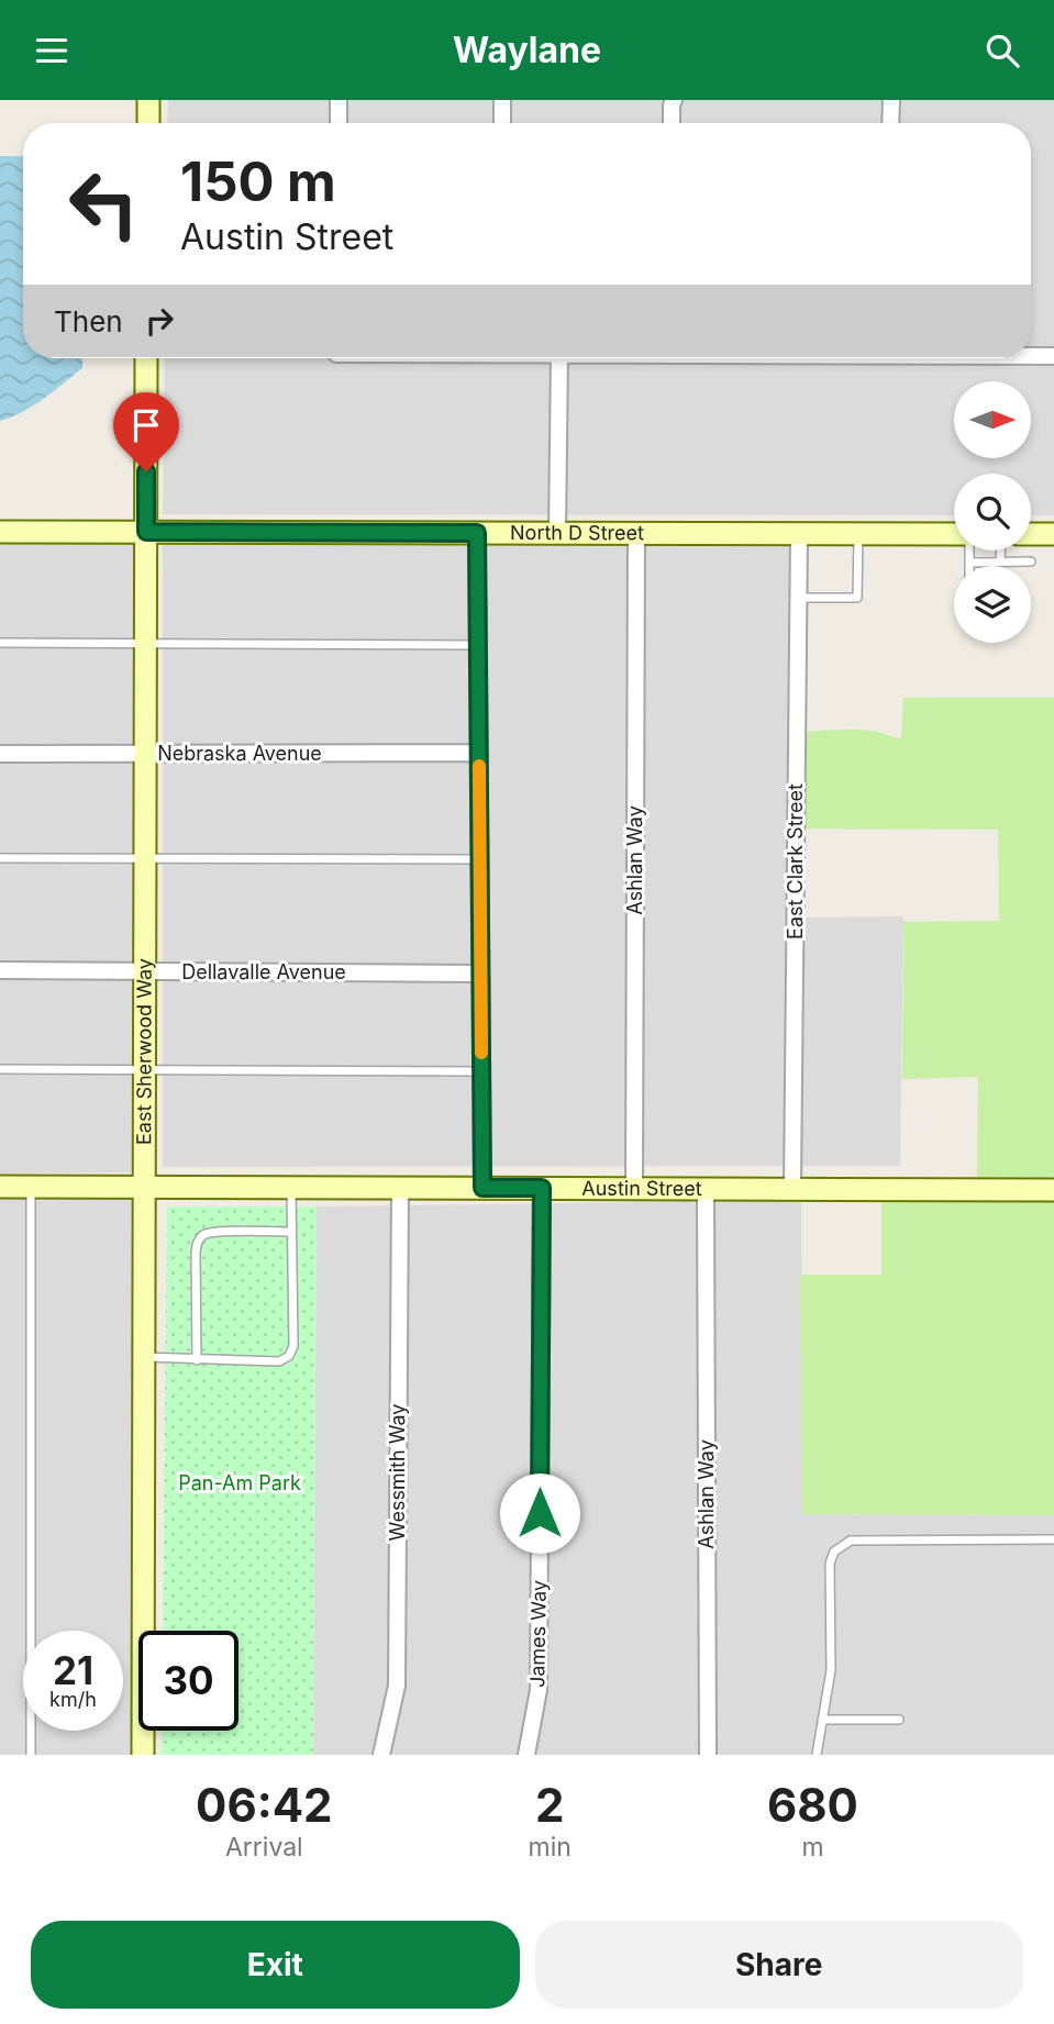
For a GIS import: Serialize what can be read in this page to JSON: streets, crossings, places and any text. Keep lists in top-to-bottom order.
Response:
{
  "streets": {
    "street": [
      "North D Street",
      "Nebraska Avenue",
      "Ashlan Way",
      "East Clark Street",
      "Dellavalle Avenue",
      "East Sherwood Way",
      "Austin Street",
      "Wessmith Way",
      "James Way"
    ]
  },
  "crossings": [
    ["North D Street", "Ashlan Way"],
    ["North D Street", "East Clark Street"],
    ["North D Street", "East Sherwood Way"],
    ["Nebraska Avenue", "East Sherwood Way"],
    ["Ashlan Way", "Austin Street"],
    ["East Clark Street", "Austin Street"],
    ["Dellavalle Avenue", "East Sherwood Way"],
    ["East Sherwood Way", "Austin Street"],
    ["Austin Street", "Wessmith Way"],
    ["Austin Street", "James Way"]
  ],
  "parks": ["Pan-Am Park"],
  "north": "right",
  "page": {
    "header": "Waylane",
    "turn": ["150 m", "Austin Street"],
    "then": "Then",
    "speed": "21 km/h",
    "limit": "30",
    "eta": [
      "06:42",
      "Arrival",
      "2",
      "min",
      "680",
      "m"
    ],
    "buttons": ["Exit", "Share"]
  }
}
